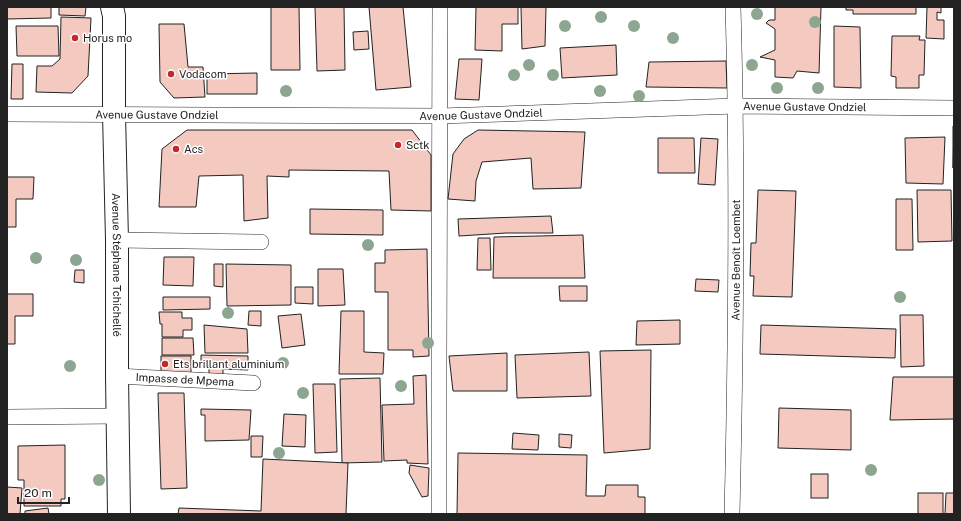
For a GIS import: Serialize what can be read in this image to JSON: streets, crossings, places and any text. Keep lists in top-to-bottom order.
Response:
{
  "streets": {
    "highway": ["Avenue Stéphane Tchichellé"],
    "street": ["Avenue Gustave Ondziel", "Avenue Benoît Loembet", "Impasse de Mpema"]
  },
  "crossings": [
    ["Avenue Gustave Ondziel", "Avenue Benoît Loembet"],
    ["Avenue Gustave Ondziel", "Avenue Stéphane Tchichellé"],
    ["Avenue Stéphane Tchichellé", "Impasse de Mpema"]
  ],
  "places": [
    "Horus mo",
    "Vodacom",
    "Sctk",
    "Acs",
    "Ets brillant aluminium"
  ],
  "scale_bar": "20 m"
}
